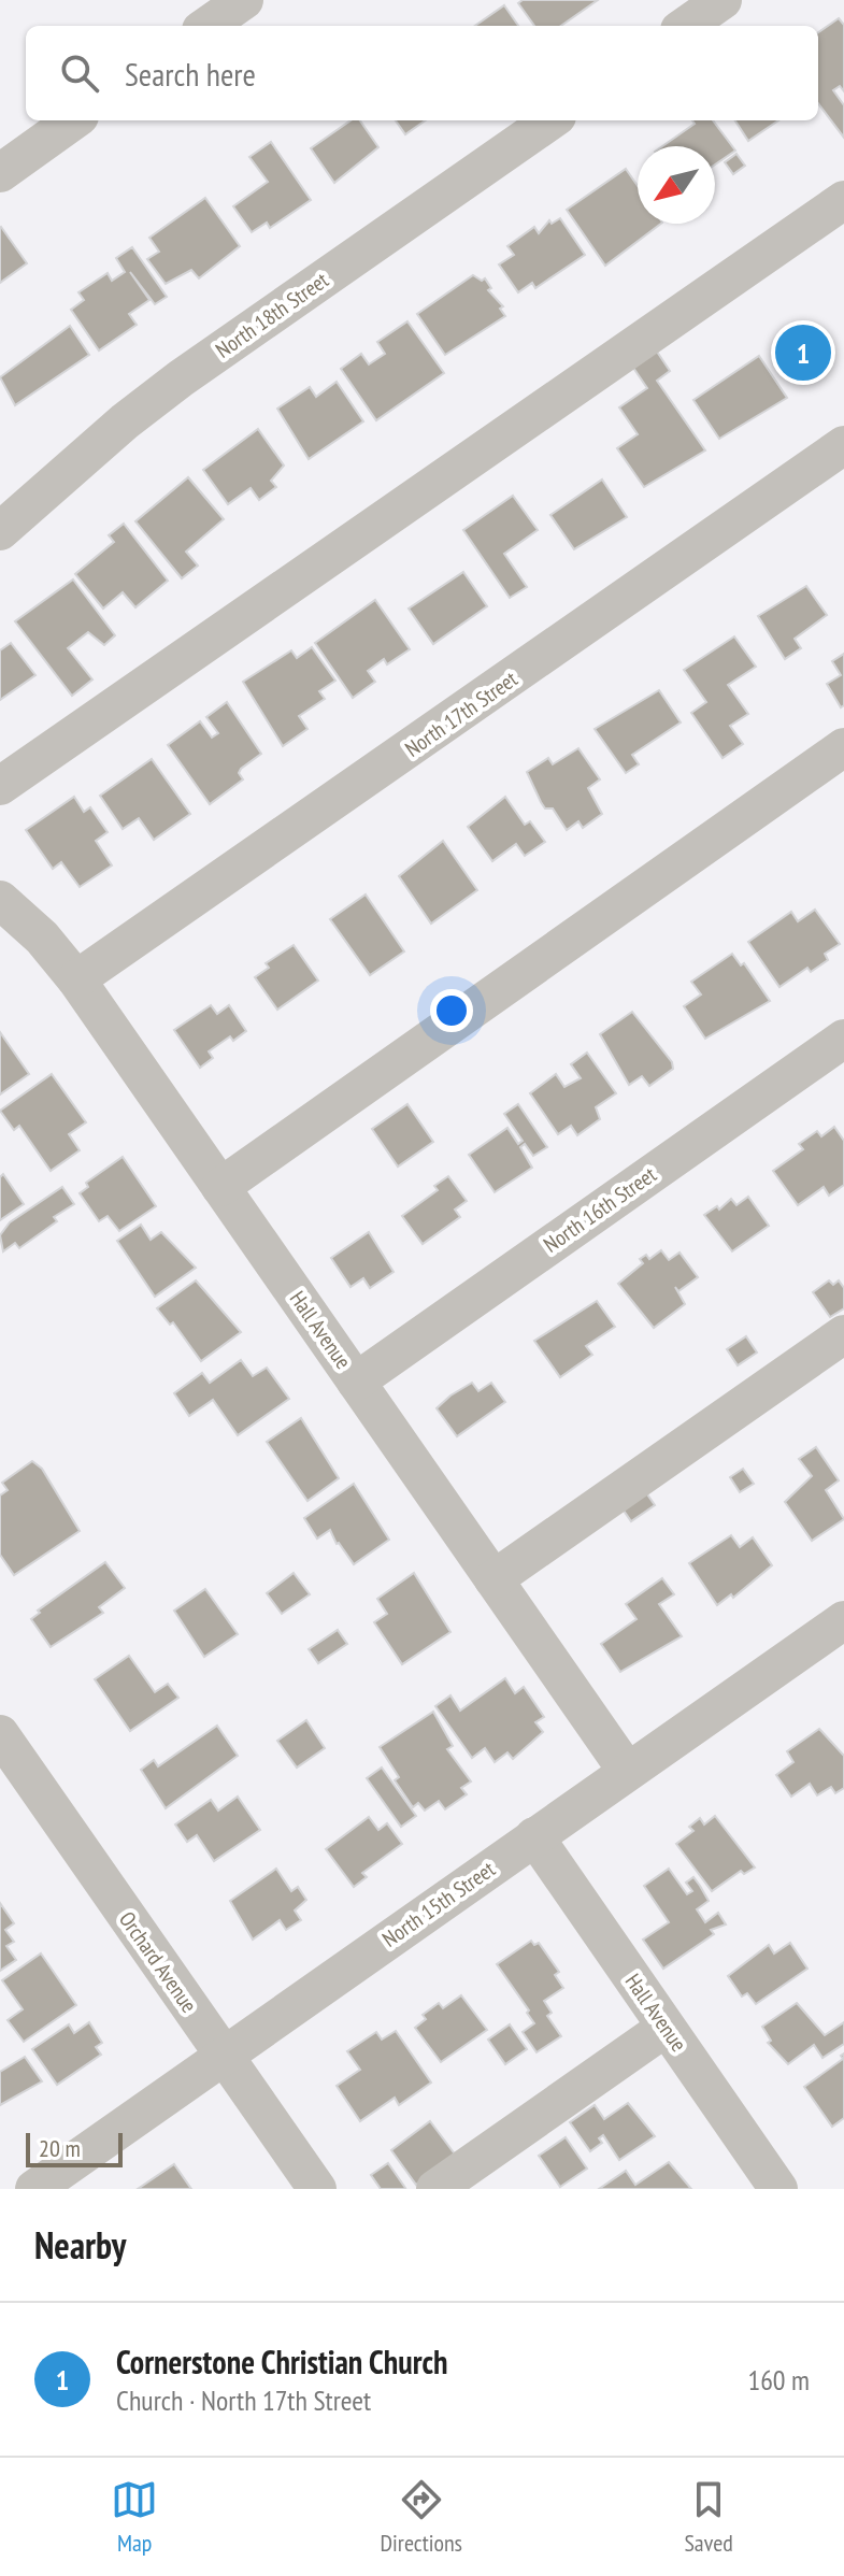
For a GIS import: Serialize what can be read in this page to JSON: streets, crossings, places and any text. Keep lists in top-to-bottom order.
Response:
{
  "streets": {
    "street": [
      "North 18th Street",
      "North 17th Street",
      "North 16th Street",
      "Hall Avenue",
      "North 15th Street",
      "Orchard Avenue"
    ]
  },
  "crossings": [
    ["North 17th Street", "Hall Avenue"],
    ["North 16th Street", "Hall Avenue"],
    ["Hall Avenue", "North 15th Street"],
    ["North 15th Street", "Orchard Avenue"]
  ],
  "scale_bar": "20 m",
  "north": "bottom left",
  "page": {
    "search": "Search here",
    "pins": "1",
    "scale": "20 m",
    "heading": "Nearby",
    "list": [
      {
        "mark": "1",
        "name": "Cornerstone Christian Church",
        "note": "Church · North 17th Street",
        "value": "160 m"
      }
    ],
    "nav": ["Map", "Directions", "Saved"]
  }
}
